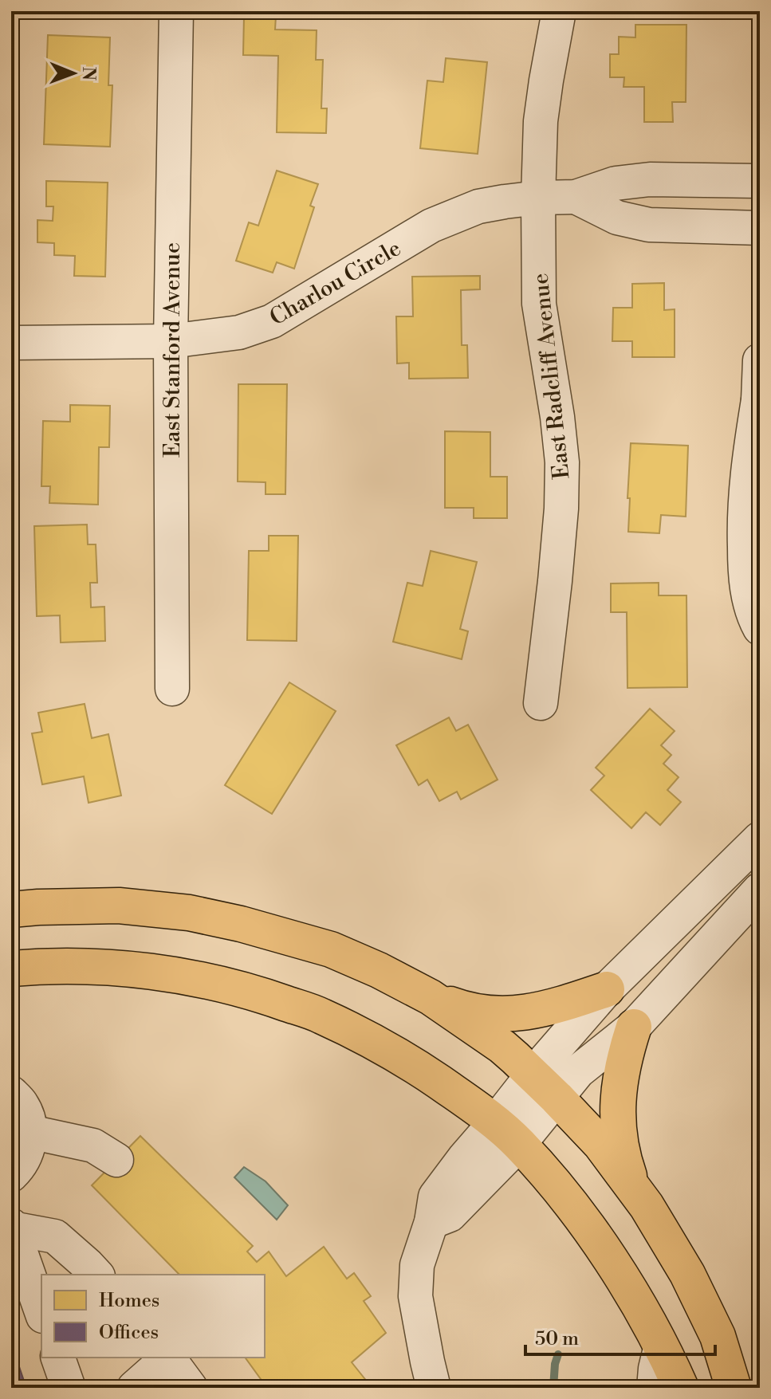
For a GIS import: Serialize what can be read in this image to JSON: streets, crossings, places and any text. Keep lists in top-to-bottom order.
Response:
{
  "streets": {
    "street": ["Charlou Circle", "East Stanford Avenue", "East Radcliff Avenue"]
  },
  "crossings": [
    ["Charlou Circle", "East Stanford Avenue"],
    ["Charlou Circle", "East Radcliff Avenue"]
  ],
  "legend": ["Homes", "Offices"],
  "scale_bar": "50 m",
  "north": "right"
}
